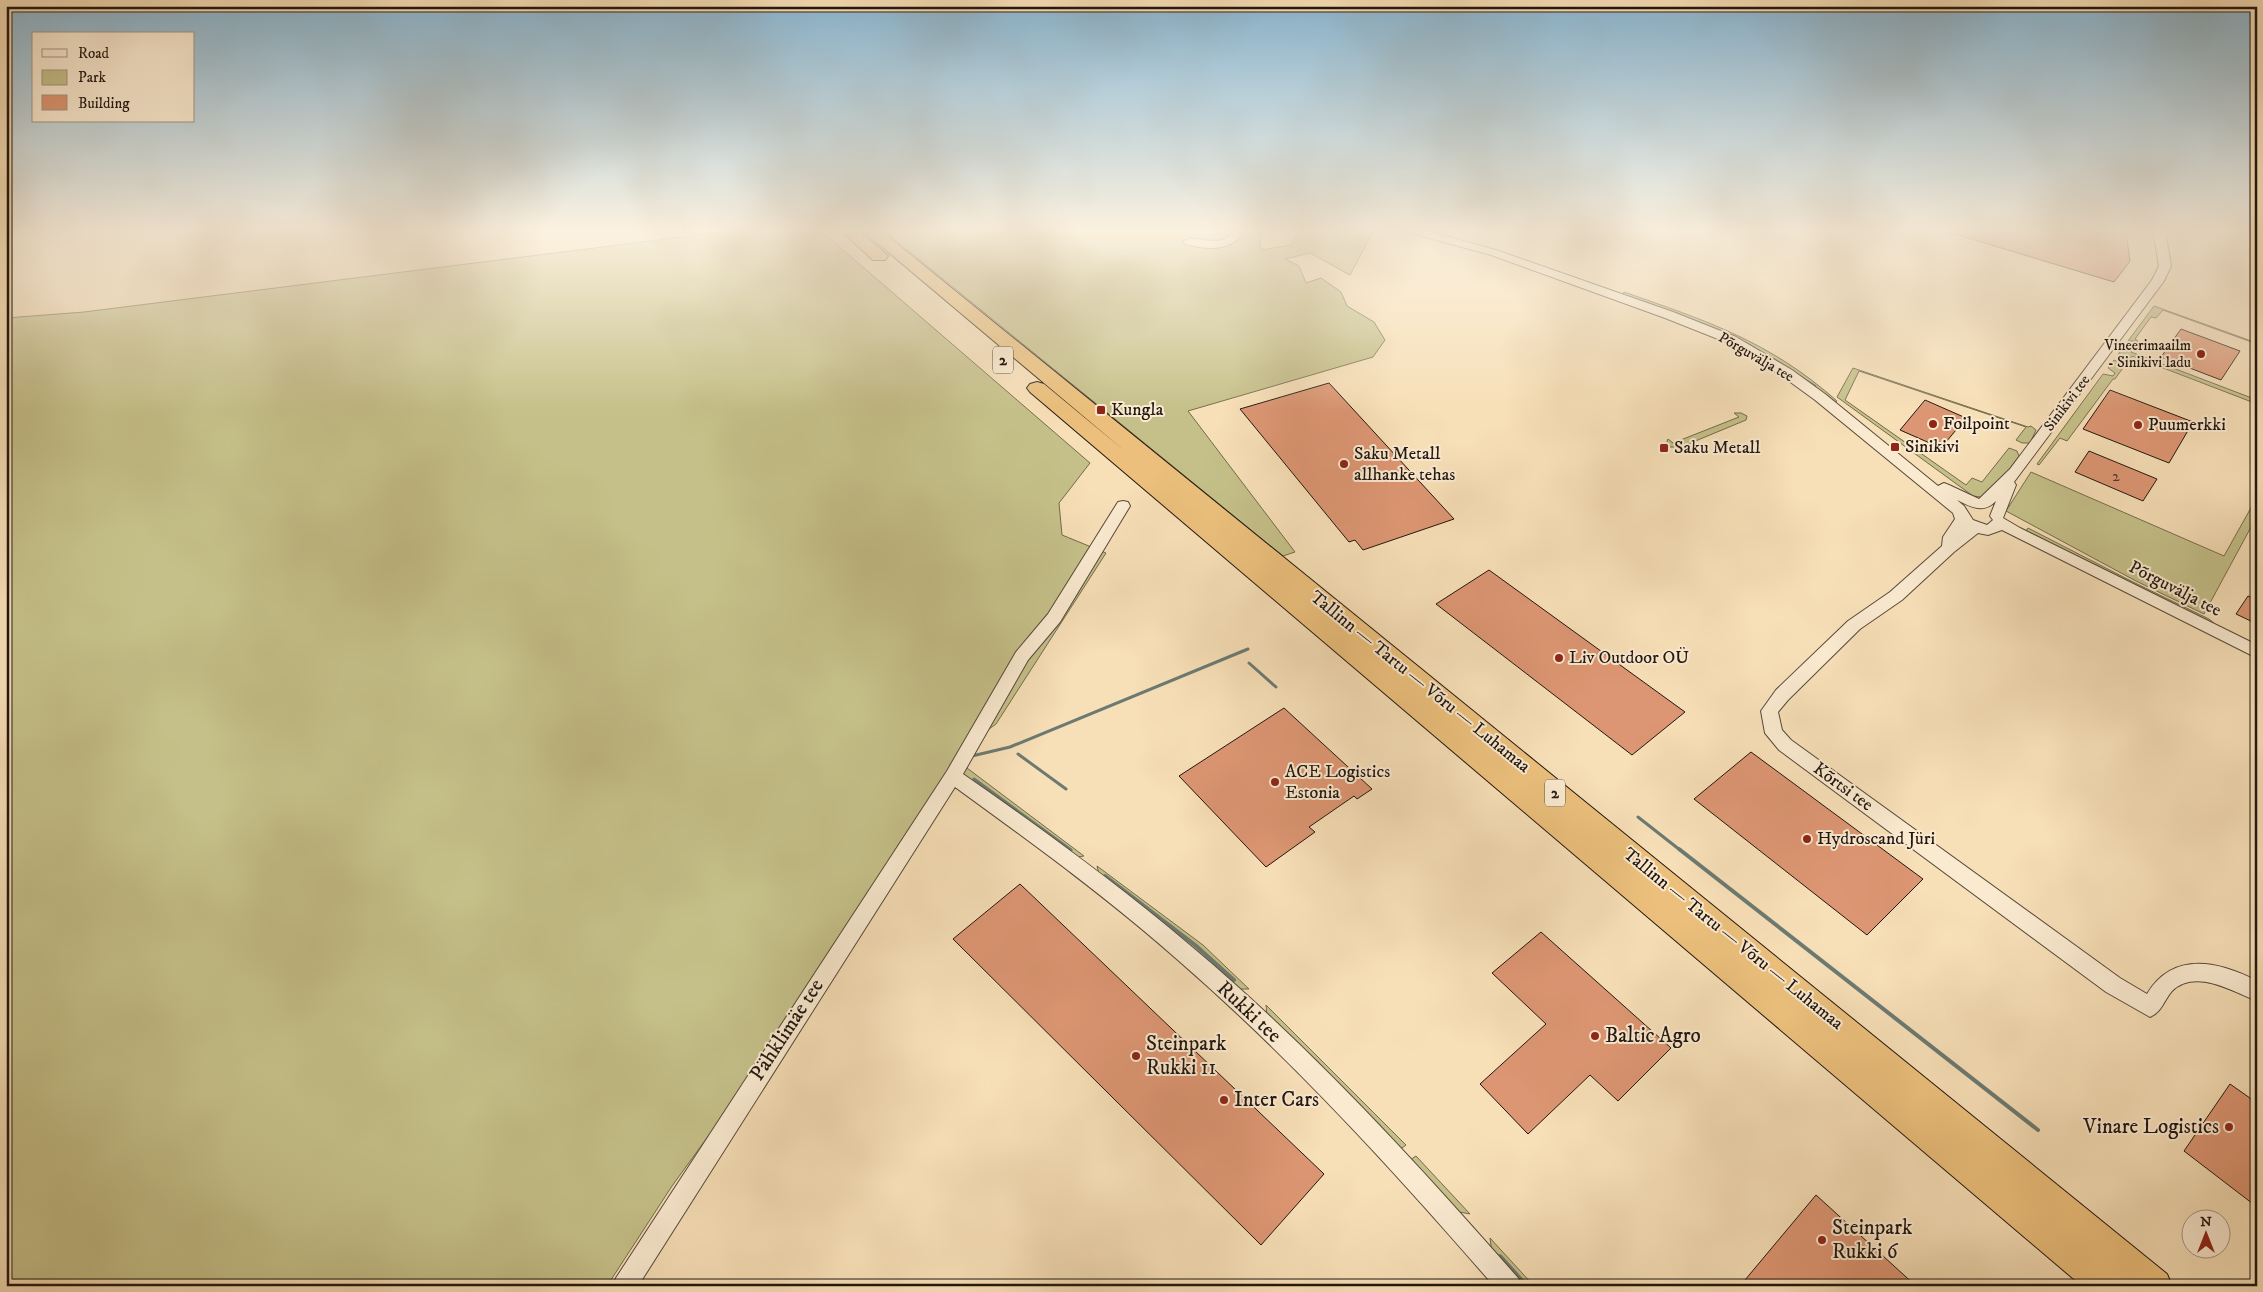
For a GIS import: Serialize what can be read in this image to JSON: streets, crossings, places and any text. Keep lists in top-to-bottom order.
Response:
{
  "streets": {
    "highway": ["2", "Tallinn — Tartu — Võru — Luhamaa"],
    "street": [
      "Põrguvälja tee",
      "Sinikivi tee",
      "Kõrtsi tee",
      "Rukki tee",
      "Pähklimäe tee"
    ]
  },
  "crossings": [
    ["Põrguvälja tee", "Sinikivi tee"],
    ["Põrguvälja tee", "Kõrtsi tee"],
    ["Sinikivi tee", "Kõrtsi tee"],
    ["Rukki tee", "Pähklimäe tee"]
  ],
  "places": {
    "other": [
      "Vineerimaailm - Sinikivi ladu",
      "Foilpoint",
      "Puumerkki",
      "Saku Metall allhanke tehas",
      "Liv Outdoor OÜ",
      "ACE Logistics Estonia",
      "Hydroscand Jüri",
      "Baltic Agro",
      "Steinpark Rukki 11",
      "Inter Cars",
      "Vinare Logistics",
      "Steinpark Rukki 6"
    ],
    "transit": ["Kungla", "Sinikivi", "Saku Metall"]
  },
  "house_numbers": ["2"],
  "legend": ["Road", "Park", "Building"],
  "north": "top"
}
